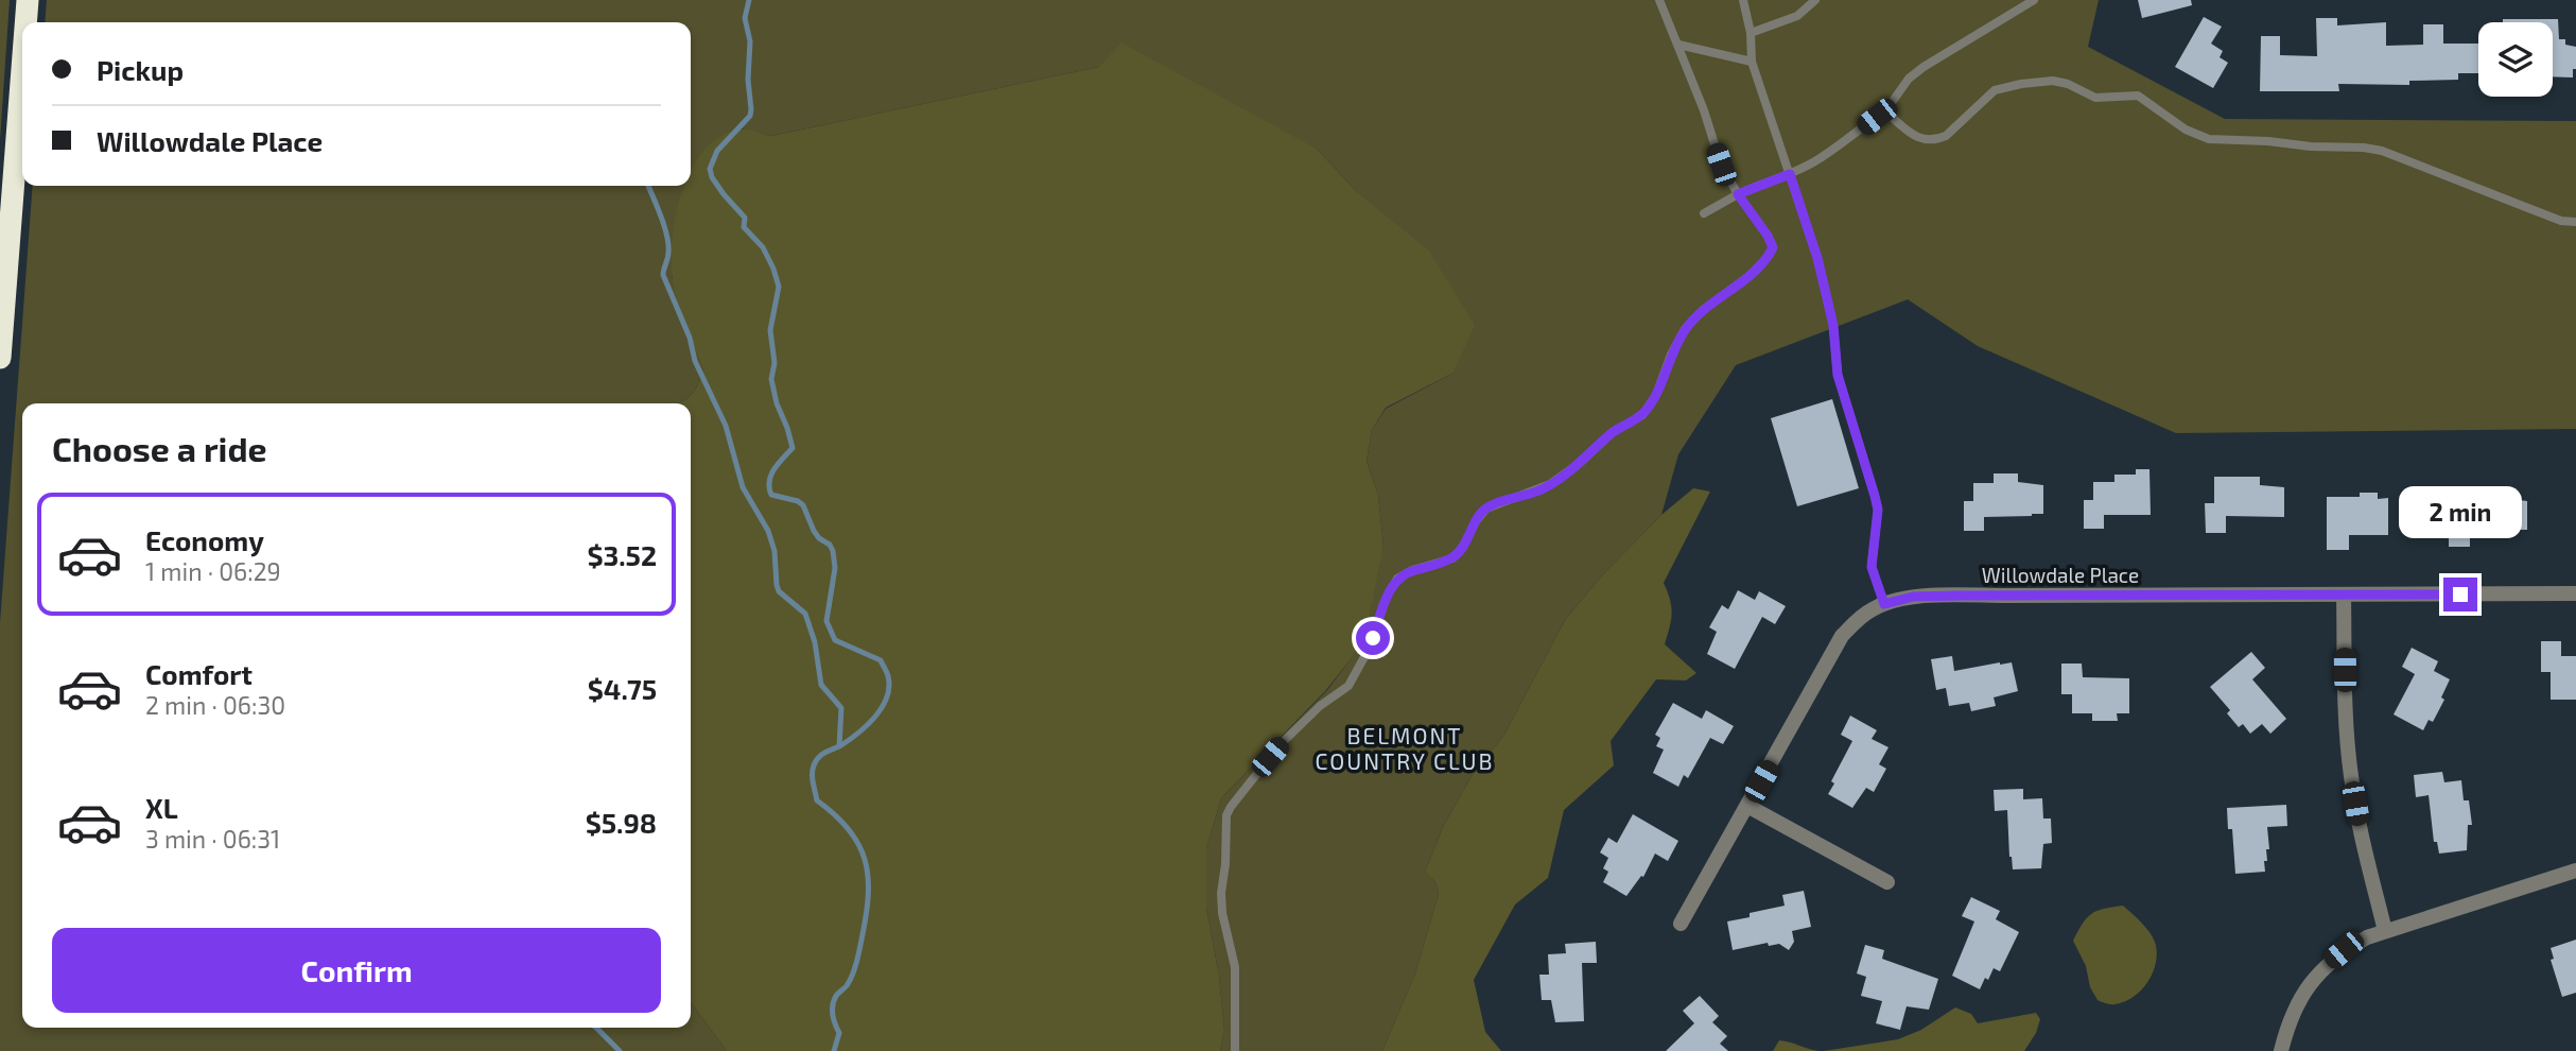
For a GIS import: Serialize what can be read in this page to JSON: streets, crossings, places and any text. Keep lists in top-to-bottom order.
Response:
{
  "streets": {
    "street": ["Willowdale Place"]
  },
  "districts": ["BELMONT COUNTRY CLUB"],
  "page": {
    "banner": ["Pickup", "Willowdale Place"],
    "heading": "Choose a ride",
    "bubble": "2 min",
    "list": [
      {
        "name": "Economy",
        "note": "1 min · 06:29",
        "value": "$3.52"
      },
      {
        "name": "Comfort",
        "note": "2 min · 06:30",
        "value": "$4.75"
      },
      {
        "name": "XL",
        "note": "3 min · 06:31",
        "value": "$5.98"
      }
    ],
    "buttons": "Confirm"
  }
}
